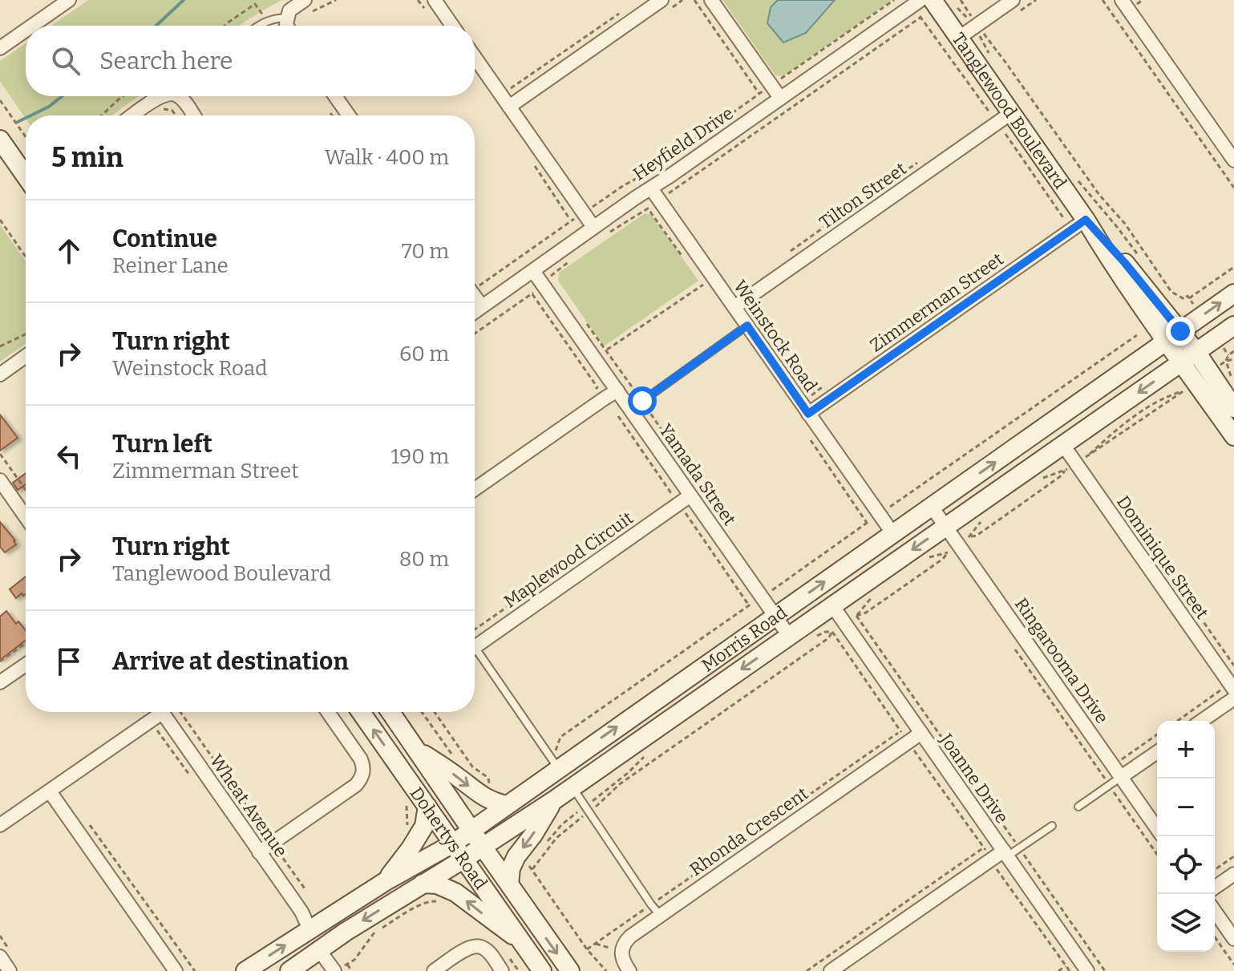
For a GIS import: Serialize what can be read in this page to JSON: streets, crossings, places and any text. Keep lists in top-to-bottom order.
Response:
{
  "streets": {
    "street": [
      "Tanglewood Boulevard",
      "Heyfield Drive",
      "Tilton Street",
      "Zimmerman Street",
      "Weinstock Road",
      "Yamada Street",
      "Dominique Street",
      "Maplewood Circuit",
      "Morris Road",
      "Ringarooma Drive",
      "Joanne Drive",
      "Wheat Avenue",
      "Rhonda Crescent",
      "Dohertys Road"
    ]
  },
  "crossings": [
    ["Tanglewood Boulevard", "Tilton Street"],
    ["Tanglewood Boulevard", "Zimmerman Street"],
    ["Tanglewood Boulevard", "Morris Road"],
    ["Heyfield Drive", "Weinstock Road"],
    ["Heyfield Drive", "Yamada Street"],
    ["Tilton Street", "Weinstock Road"],
    ["Zimmerman Street", "Weinstock Road"],
    ["Weinstock Road", "Morris Road"],
    ["Yamada Street", "Maplewood Circuit"],
    ["Yamada Street", "Morris Road"],
    ["Dominique Street", "Morris Road"],
    ["Morris Road", "Ringarooma Drive"],
    ["Morris Road", "Joanne Drive"],
    ["Morris Road", "Wheat Avenue"],
    ["Morris Road", "Dohertys Road"],
    ["Joanne Drive", "Rhonda Crescent"]
  ],
  "page": {
    "search": "Search here",
    "heading": ["5 min", "Walk · 400 m"],
    "list": [
      ["Continue", "Reiner Lane", "70 m"],
      ["Turn right", "Weinstock Road", "60 m"],
      ["Turn left", "Zimmerman Street", "190 m"],
      ["Turn right", "Tanglewood Boulevard", "80 m"],
      "Arrive at destination"
    ],
    "map_buttons": ["+", "−"]
  }
}
